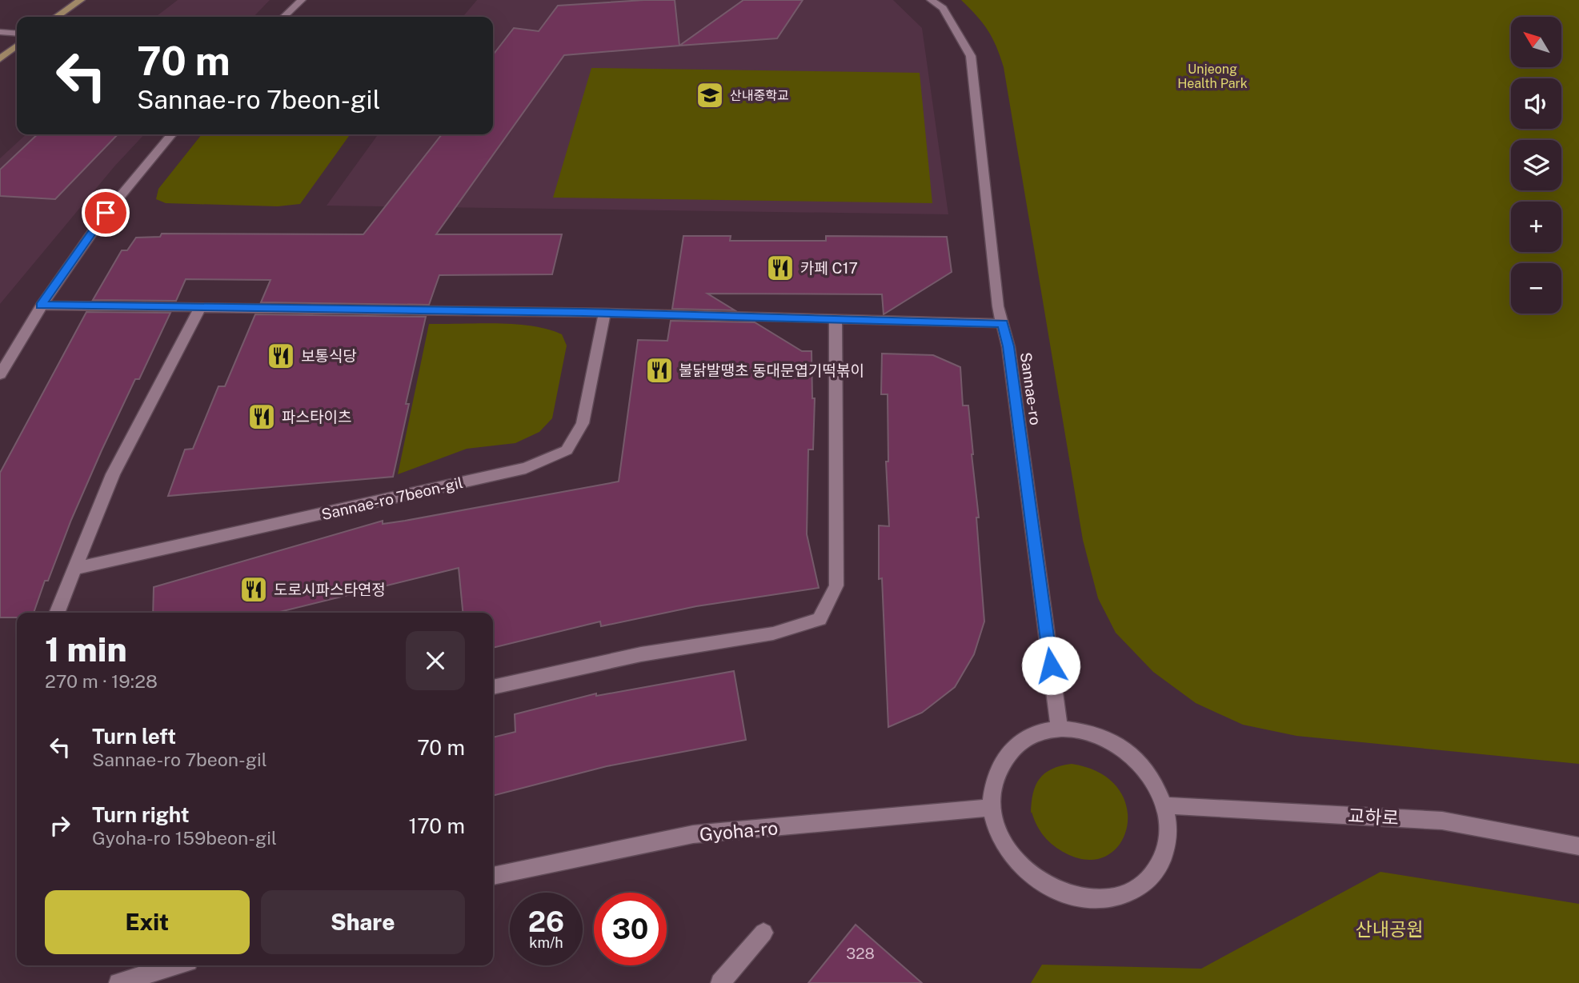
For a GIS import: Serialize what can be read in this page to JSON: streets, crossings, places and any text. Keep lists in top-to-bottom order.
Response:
{
  "streets": {
    "street": [
      "Sannae-ro",
      "Sannae-ro 7beon-gil",
      "교하로",
      "Gyoha-ro"
    ]
  },
  "crossings": [
    ["Sannae-ro", "교하로"],
    ["Sannae-ro", "Gyoha-ro"],
    ["교하로", "Gyoha-ro"]
  ],
  "parks": ["Unjeong Health Park", "산내공원"],
  "places": {
    "school or university": ["산내중학교"],
    "restaurant": [
      "카페 C17",
      "보통식당",
      "불닭발땡초 동대문엽기떡볶이",
      "파스타이츠",
      "도로시파스타연정"
    ]
  },
  "house_numbers": ["328"],
  "north": "top left",
  "page": {
    "map_buttons": ["+", "−"],
    "turn": ["70 m", "Sannae-ro 7beon-gil"],
    "heading": ["1 min", "270 m · 19:28"],
    "list": [
      {
        "name": "Turn left",
        "note": "Sannae-ro 7beon-gil",
        "value": "70 m"
      },
      {
        "name": "Turn right",
        "note": "Gyoha-ro 159beon-gil",
        "value": "170 m"
      }
    ],
    "buttons": ["Exit", "Share"],
    "speed": "26 km/h",
    "limit": "30"
  }
}
